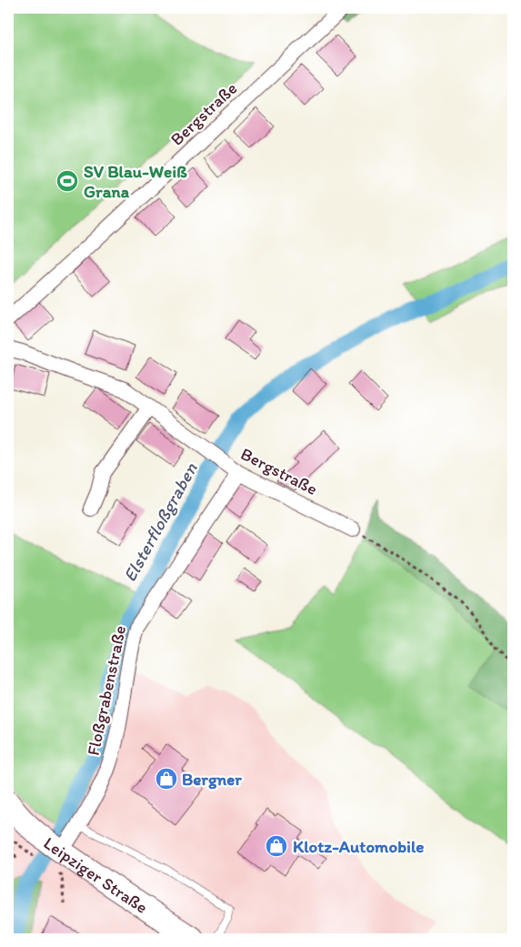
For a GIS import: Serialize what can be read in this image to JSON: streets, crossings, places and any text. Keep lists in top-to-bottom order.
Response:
{
  "streets": {
    "main road": ["Leipziger Straße"],
    "street": ["Bergstraße", "Floßgrabenstraße"]
  },
  "crossings": [
    ["Bergstraße", "Floßgrabenstraße"],
    ["Floßgrabenstraße", "Leipziger Straße"]
  ],
  "water": ["Elsterfloßgraben"],
  "places": {
    "sports": ["SV Blau-Weiß Grana"],
    "shop": ["Bergner", "Klotz-Automobile"]
  }
}
